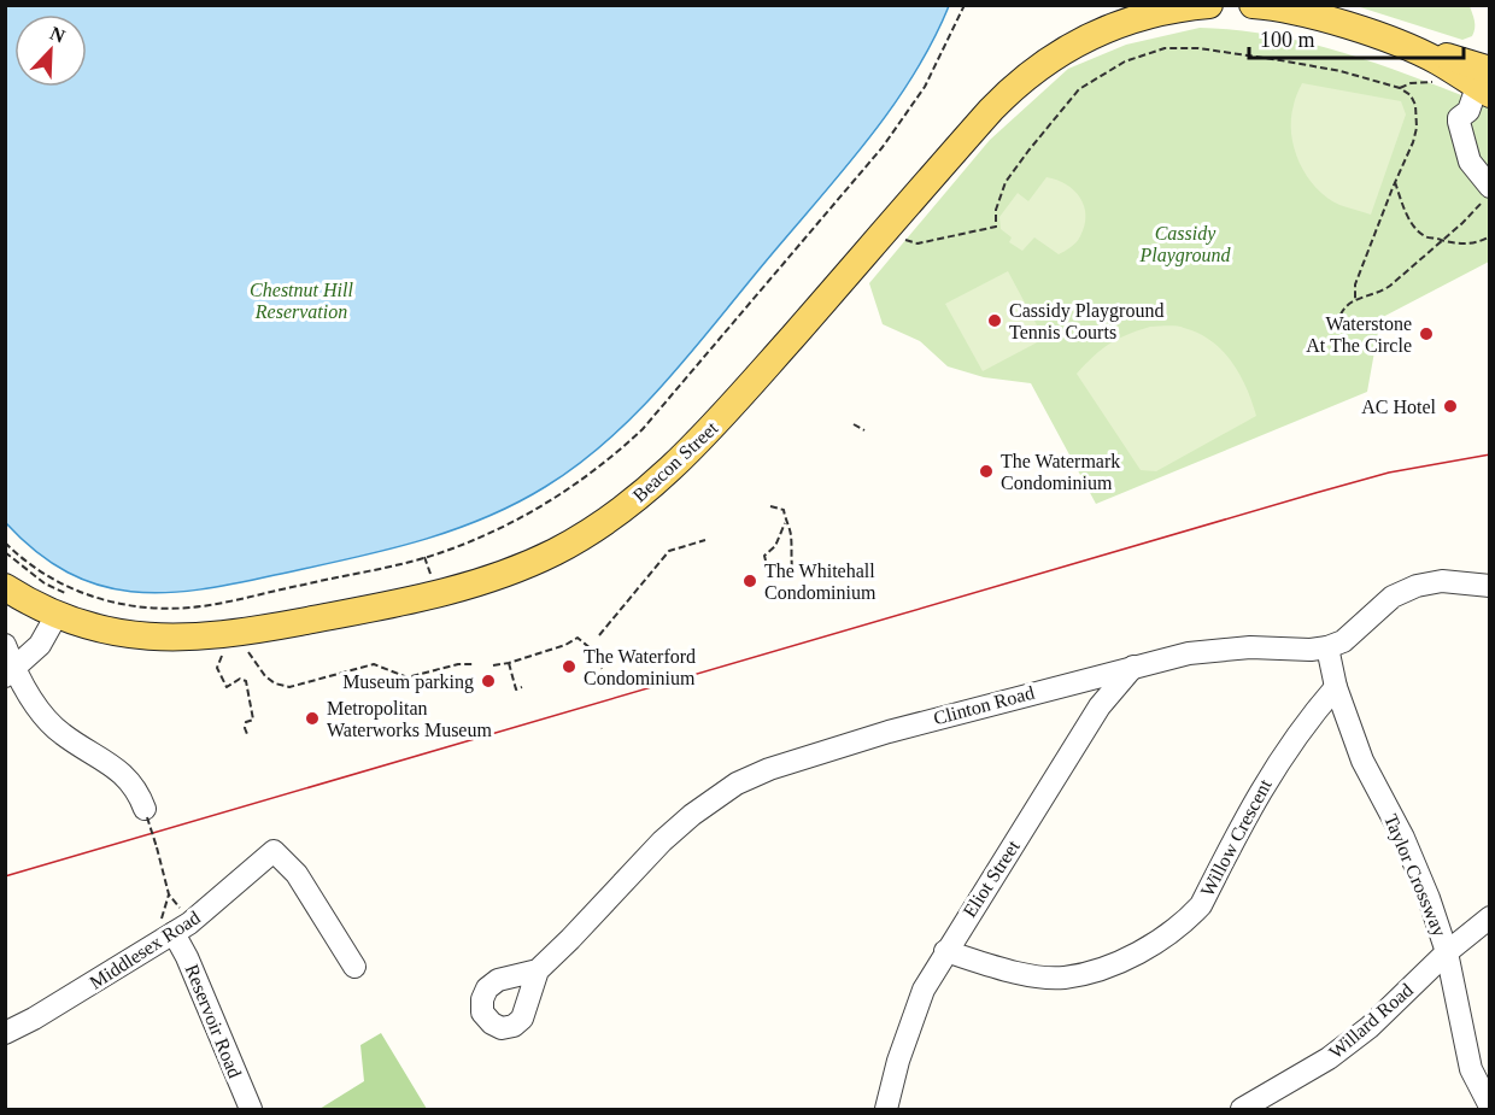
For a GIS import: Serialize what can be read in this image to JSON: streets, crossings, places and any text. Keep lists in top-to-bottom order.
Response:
{
  "streets": {
    "main road": ["Beacon Street"],
    "street": [
      "Clinton Road",
      "Willow Crescent",
      "Taylor Crossway",
      "Eliot Street",
      "Middlesex Road",
      "Reservoir Road",
      "Willard Road"
    ]
  },
  "crossings": [
    ["Clinton Road", "Taylor Crossway"],
    ["Clinton Road", "Eliot Street"],
    ["Willow Crescent", "Taylor Crossway"],
    ["Willow Crescent", "Eliot Street"],
    ["Taylor Crossway", "Willard Road"],
    ["Middlesex Road", "Reservoir Road"]
  ],
  "parks": ["Cassidy Playground", "Chestnut Hill Reservation"],
  "places": [
    "Cassidy Playground Tennis Courts",
    "Waterstone At The Circle",
    "AC Hotel",
    "The Watermark Condominium",
    "The Whitehall Condominium",
    "The Waterford Condominium",
    "Museum parking",
    "Metropolitan Waterworks Museum"
  ],
  "scale_bar": "100 m",
  "north": "top right"
}
